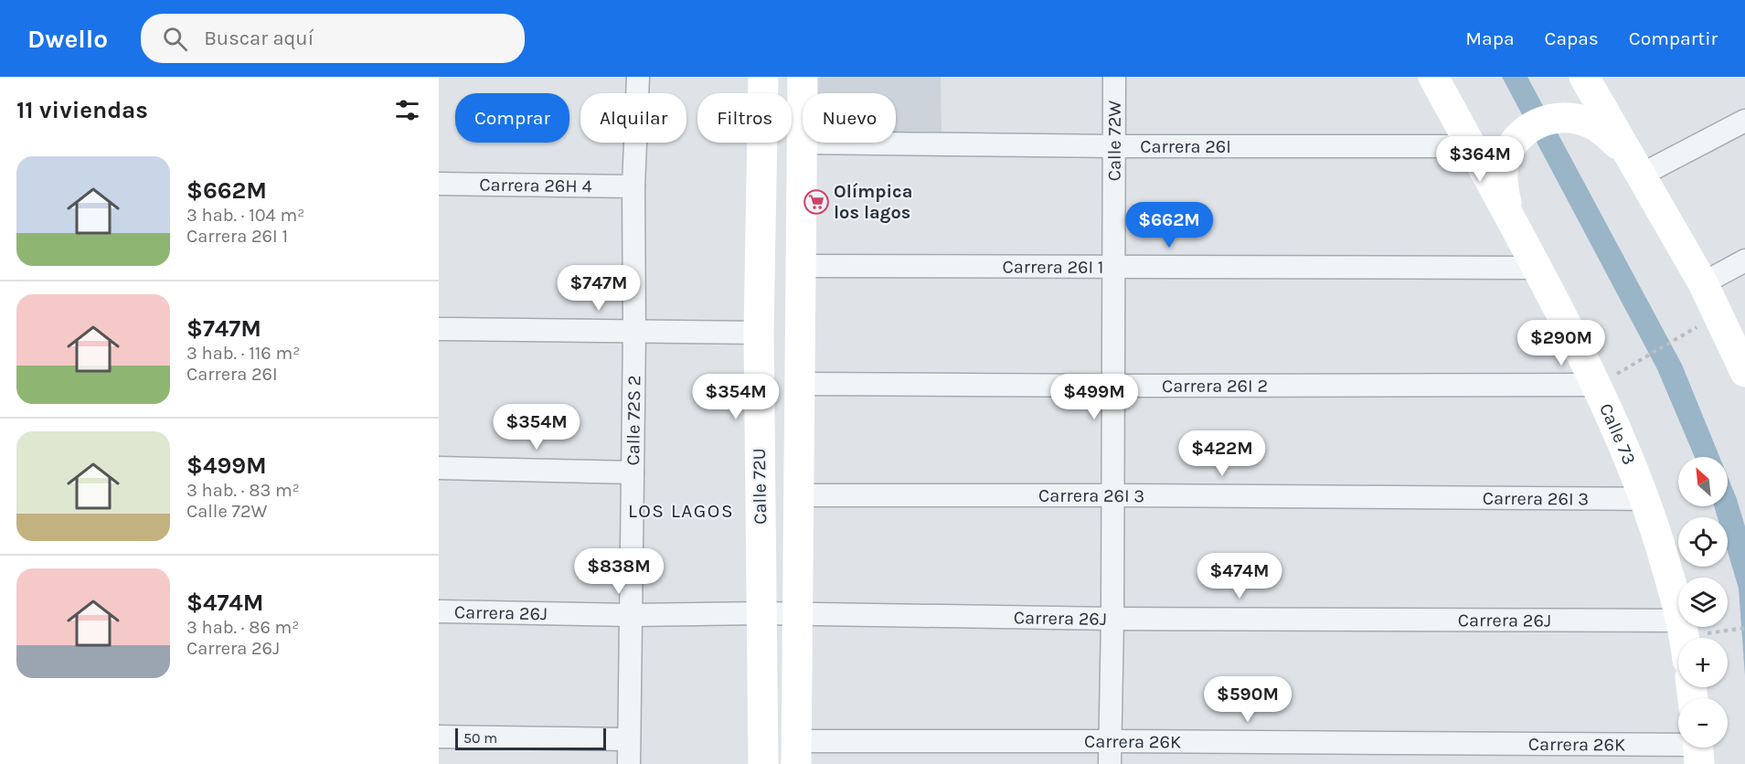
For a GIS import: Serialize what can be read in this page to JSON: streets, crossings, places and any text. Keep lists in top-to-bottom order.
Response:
{
  "streets": {
    "street": [
      "Calle 72W",
      "Carrera 26I",
      "Carrera 26H 4",
      "Carrera 26I 1",
      "Carrera 26I 2",
      "Calle 72S 2",
      "Calle 73",
      "Calle 72U",
      "Carrera 26I 3",
      "Carrera 26J",
      "Carrera 26K"
    ]
  },
  "crossings": [
    ["Calle 72W", "Carrera 26I"],
    ["Calle 72W", "Carrera 26I 1"],
    ["Calle 72W", "Carrera 26I 2"],
    ["Calle 72W", "Carrera 26I 3"],
    ["Calle 72W", "Carrera 26J"],
    ["Calle 72W", "Carrera 26K"],
    ["Carrera 26I", "Calle 73"],
    ["Carrera 26H 4", "Calle 72S 2"],
    ["Carrera 26I 1", "Calle 73"],
    ["Carrera 26I 2", "Calle 73"],
    ["Calle 72S 2", "Carrera 26J"],
    ["Calle 73", "Carrera 26I 3"],
    ["Calle 72U", "Carrera 26J"]
  ],
  "districts": ["LOS LAGOS"],
  "places": {
    "supermarket": ["Olímpica los lagos"]
  },
  "scale_bar": "50 m",
  "north": "top left",
  "page": {
    "header": "Dwello",
    "search": "Buscar aquí",
    "nav": ["Mapa", "Capas", "Compartir"],
    "heading": "11 viviendas",
    "chip": [
      "Comprar",
      "Alquilar",
      "Filtros",
      "Nuevo"
    ],
    "price": [
      "$364M",
      "$662M",
      "$747M",
      "$290M",
      "$354M",
      "$499M",
      "$354M",
      "$422M",
      "$838M",
      "$474M",
      "$590M"
    ],
    "list": [
      {
        "name": "$662M",
        "note": "3 hab. · 104 m² · Carrera 26I 1"
      },
      {
        "name": "$747M",
        "note": "3 hab. · 116 m² · Carrera 26I"
      },
      {
        "name": "$499M",
        "note": "3 hab. · 83 m² · Calle 72W"
      },
      {
        "name": "$474M",
        "note": "3 hab. · 86 m² · Carrera 26J"
      }
    ],
    "map_buttons": ["+", "−"],
    "scale": "50 m"
  }
}
